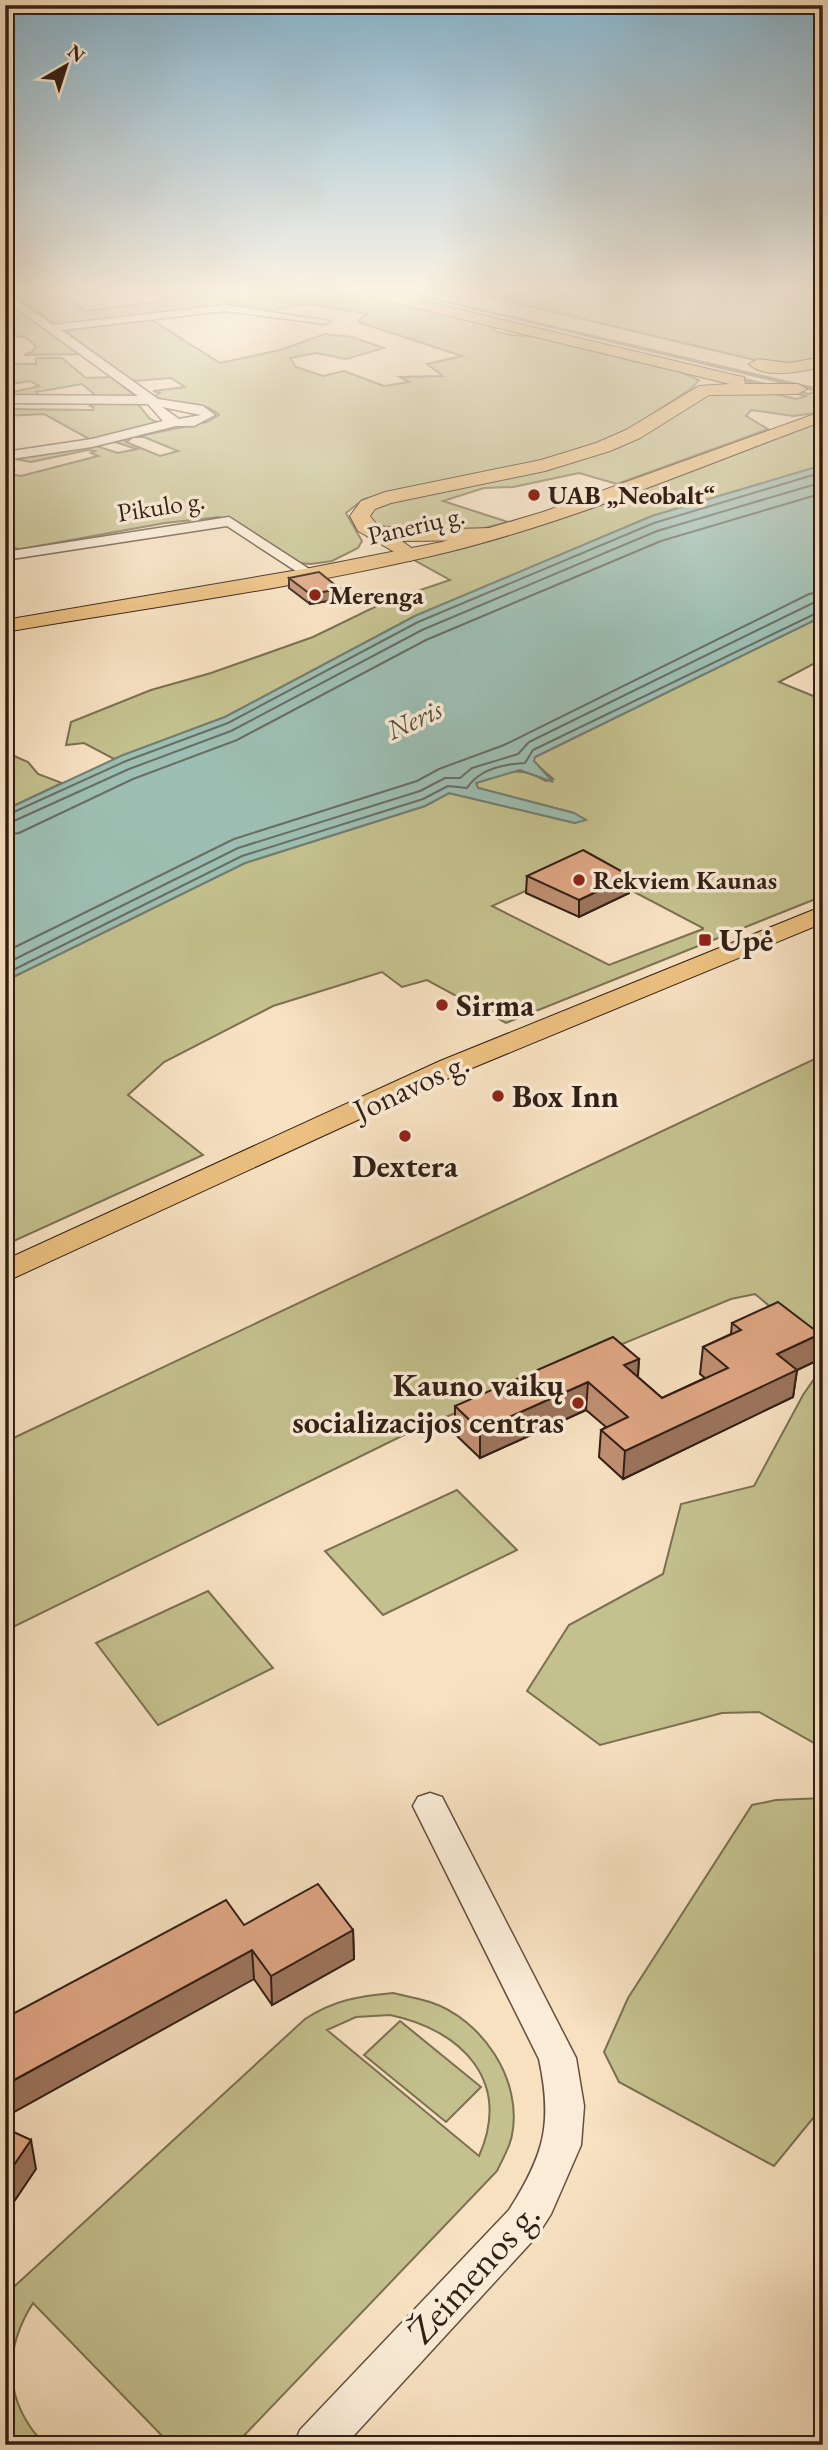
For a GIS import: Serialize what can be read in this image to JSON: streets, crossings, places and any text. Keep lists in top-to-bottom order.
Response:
{
  "streets": {
    "main road": ["Panerių g.", "Jonavos g."],
    "street": ["Pikulo g.", "Žeimenos g."]
  },
  "crossings": [
    ["Pikulo g.", "Panerių g."]
  ],
  "water": ["Neris"],
  "places": {
    "other": [
      "UAB „Neobalt“",
      "Merenga",
      "Rekviem Kaunas",
      "Sirma",
      "Box Inn",
      "Dextera",
      "Kauno vaikų socializacijos centras"
    ],
    "transit": ["Upė"]
  },
  "north": "top right"
}
